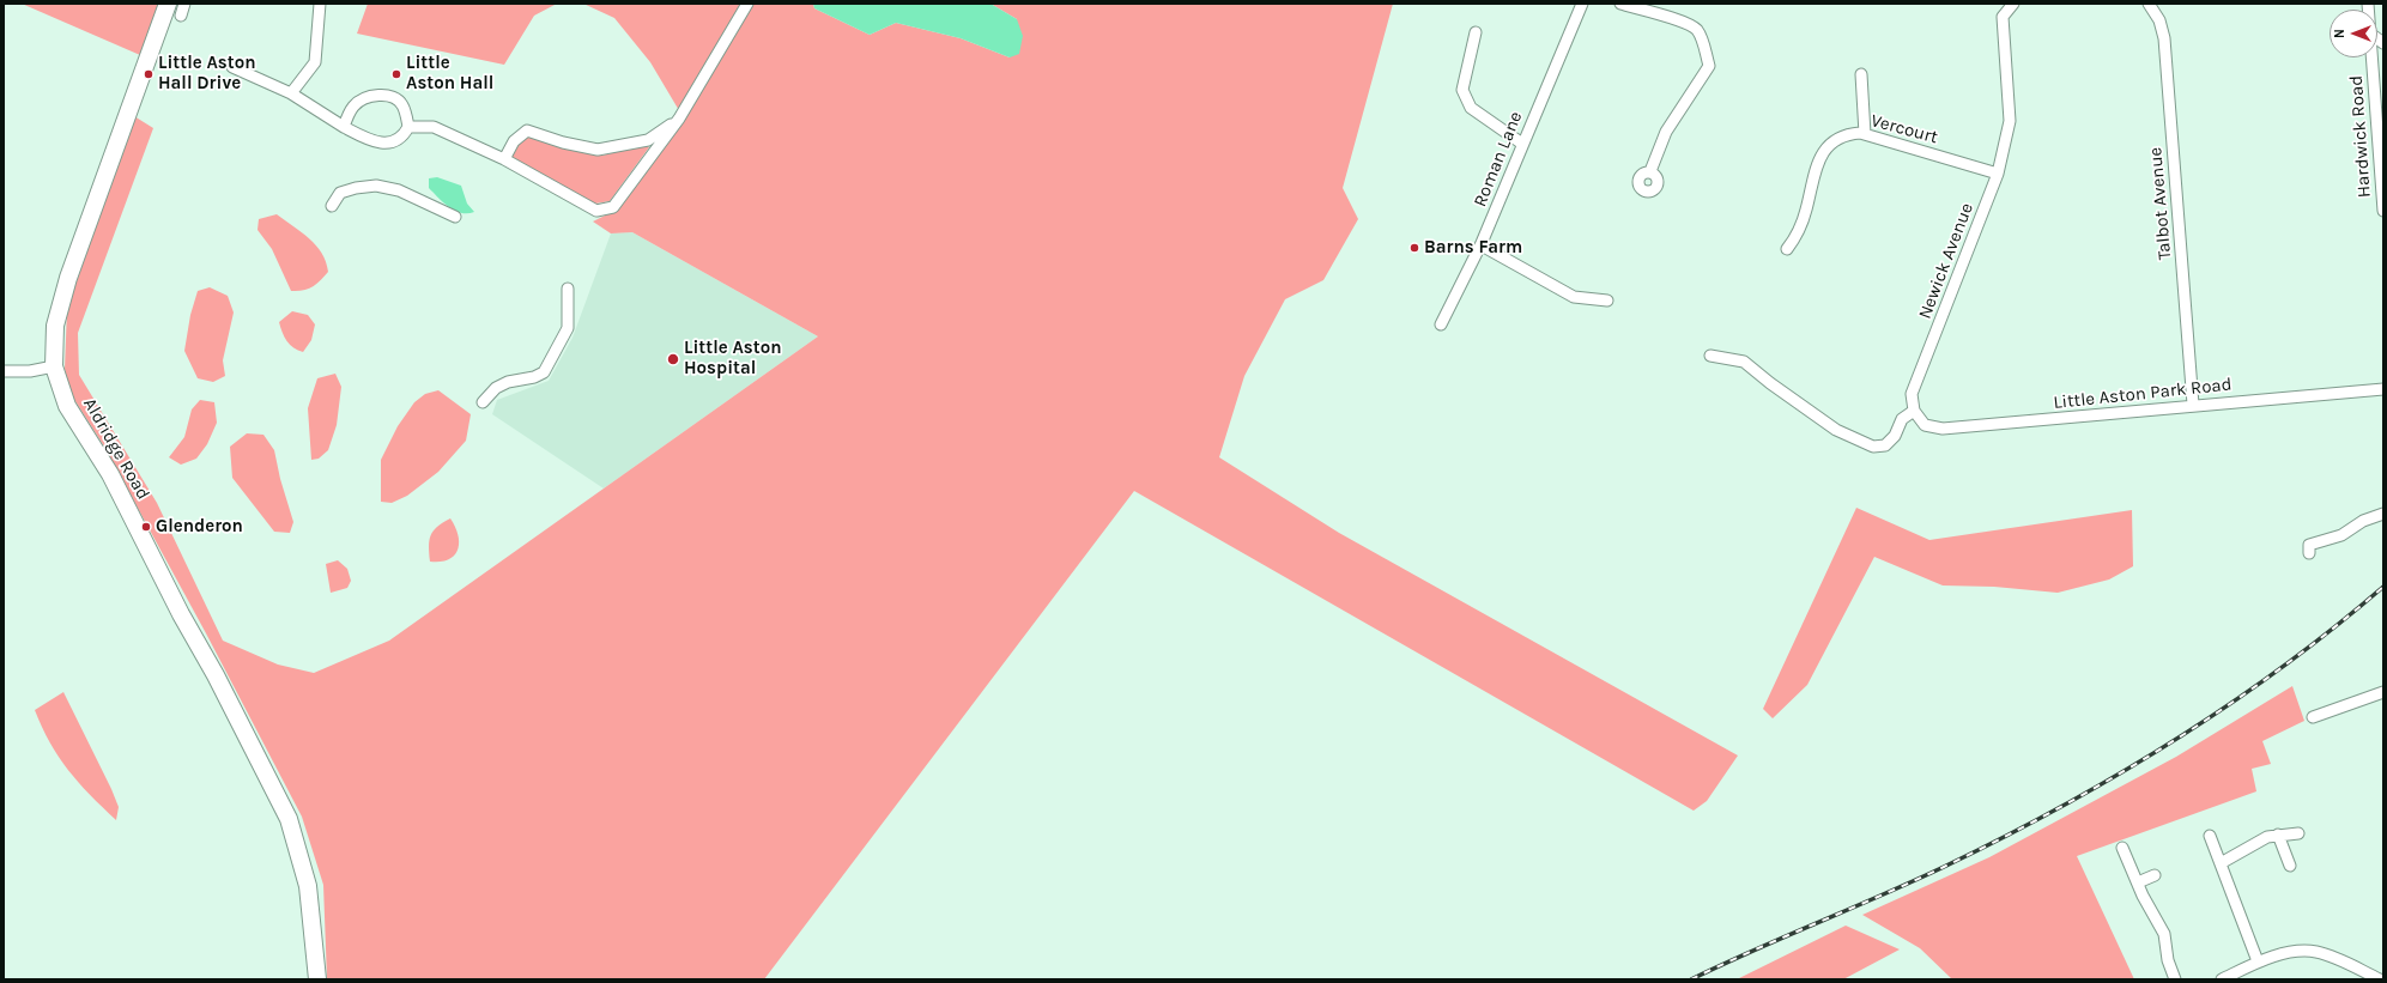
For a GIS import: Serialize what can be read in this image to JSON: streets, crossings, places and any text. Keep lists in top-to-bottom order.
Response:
{
  "streets": {
    "main road": ["Aldridge Road"],
    "street": [
      "Vercourt",
      "Hardwick Road",
      "Roman Lane",
      "Talbot Avenue",
      "Newick Avenue",
      "Little Aston Park Road"
    ]
  },
  "crossings": [
    ["Vercourt", "Newick Avenue"],
    ["Talbot Avenue", "Little Aston Park Road"],
    ["Newick Avenue", "Little Aston Park Road"]
  ],
  "places": [
    "Little Aston Hall Drive",
    "Little Aston Hall",
    "Barns Farm",
    "Little Aston Hospital",
    "Glenderon"
  ],
  "north": "left"
}
